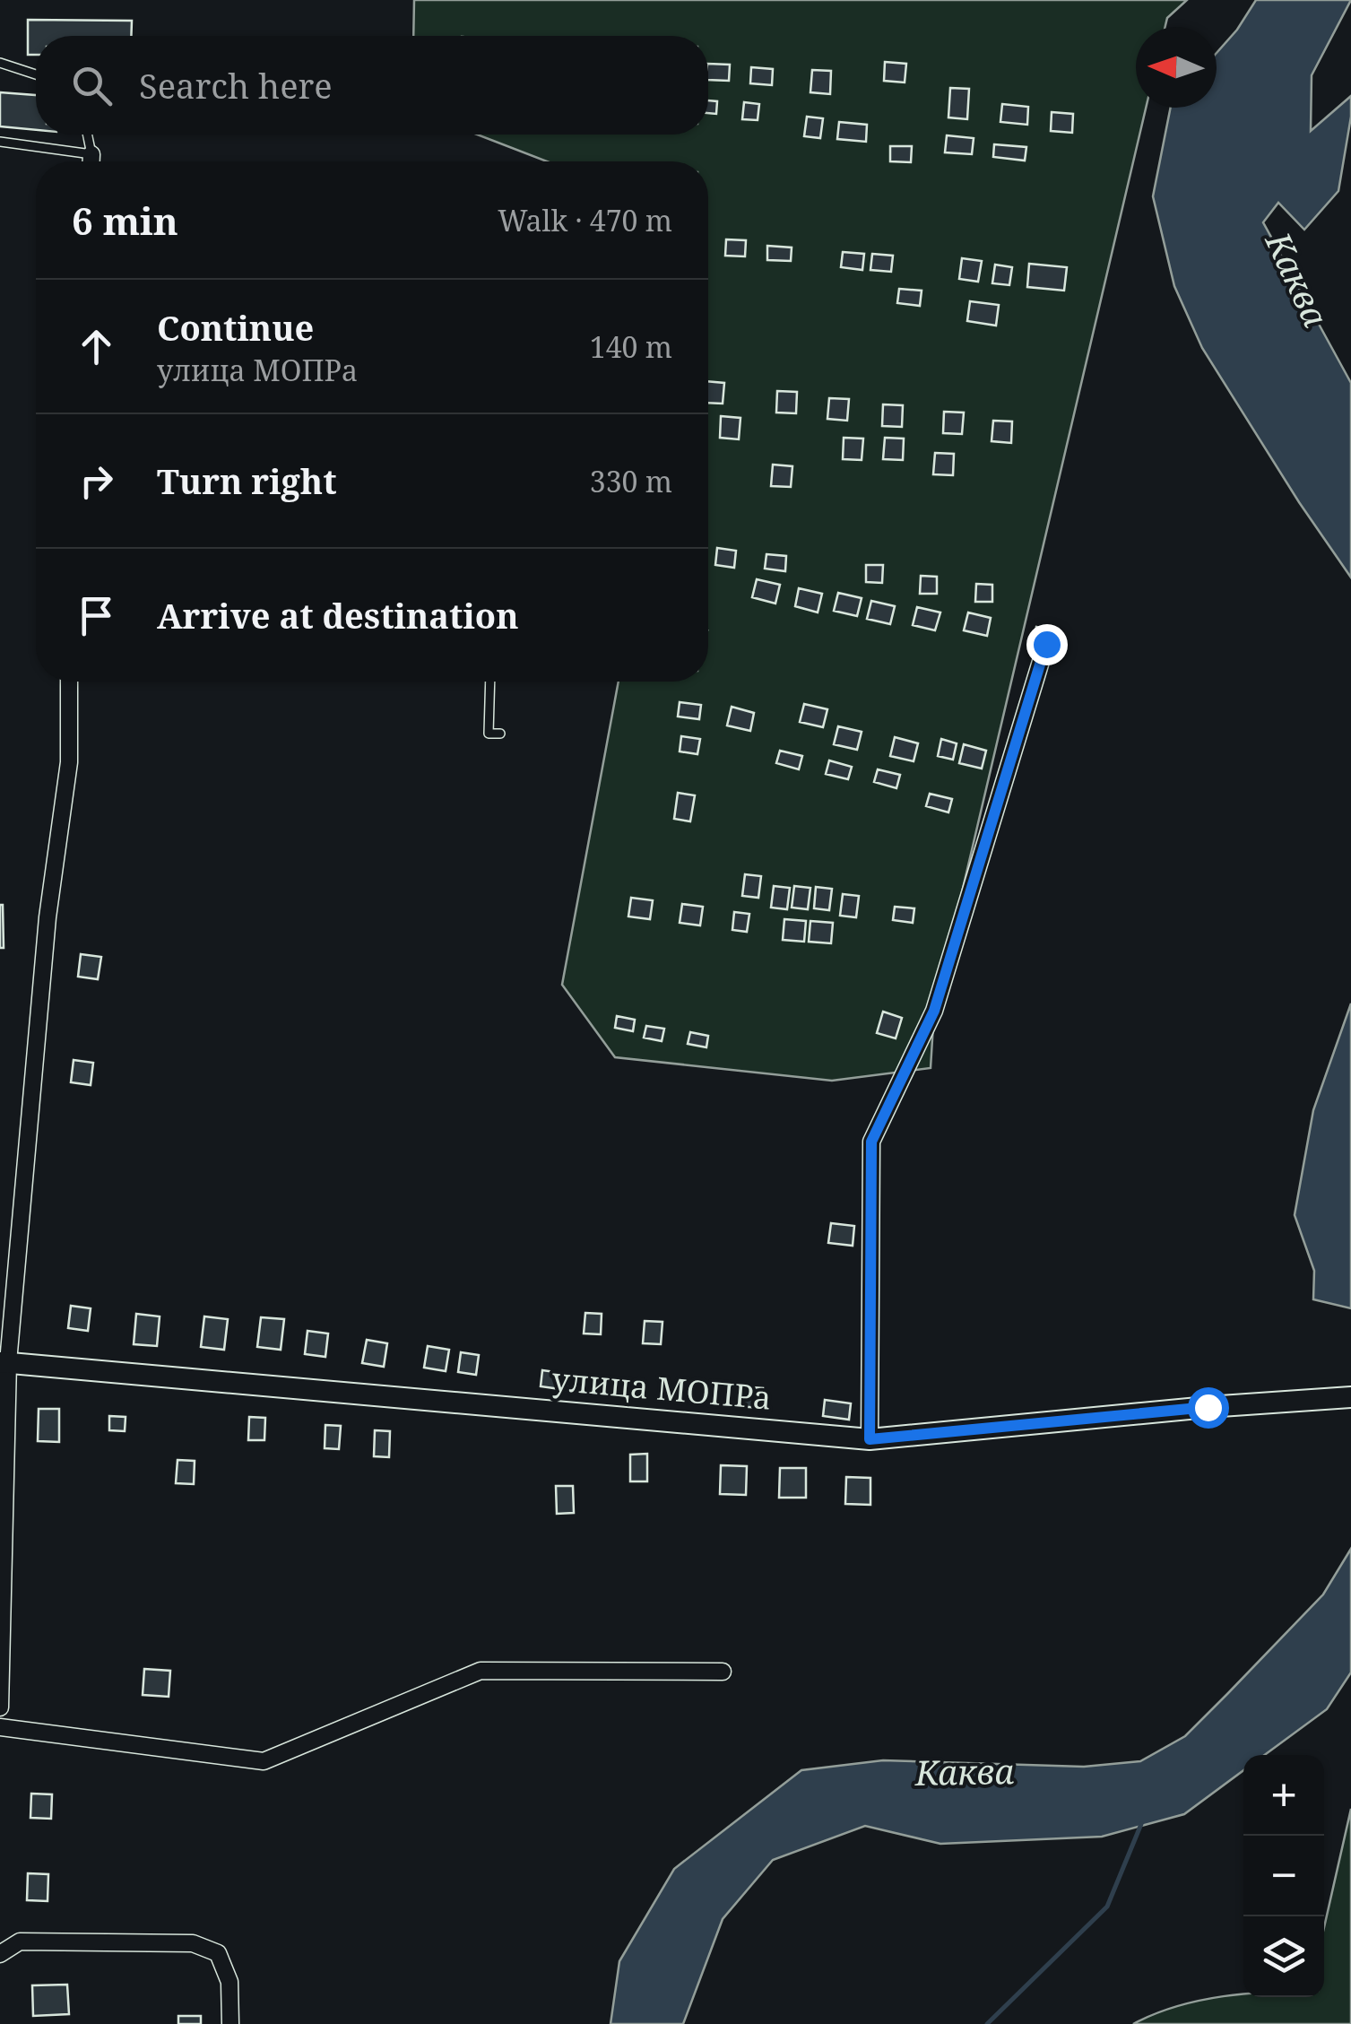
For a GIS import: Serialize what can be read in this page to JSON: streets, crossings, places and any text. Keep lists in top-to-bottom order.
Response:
{
  "streets": {
    "main road": ["улица МОПРа"]
  },
  "water": ["Каква"],
  "north": "left",
  "page": {
    "search": "Search here",
    "heading": ["6 min", "Walk · 470 m"],
    "list": [
      ["Continue", "улица МОПРа", "140 m"],
      ["Turn right", "330 m"],
      "Arrive at destination"
    ],
    "map_buttons": ["+", "−"]
  }
}
